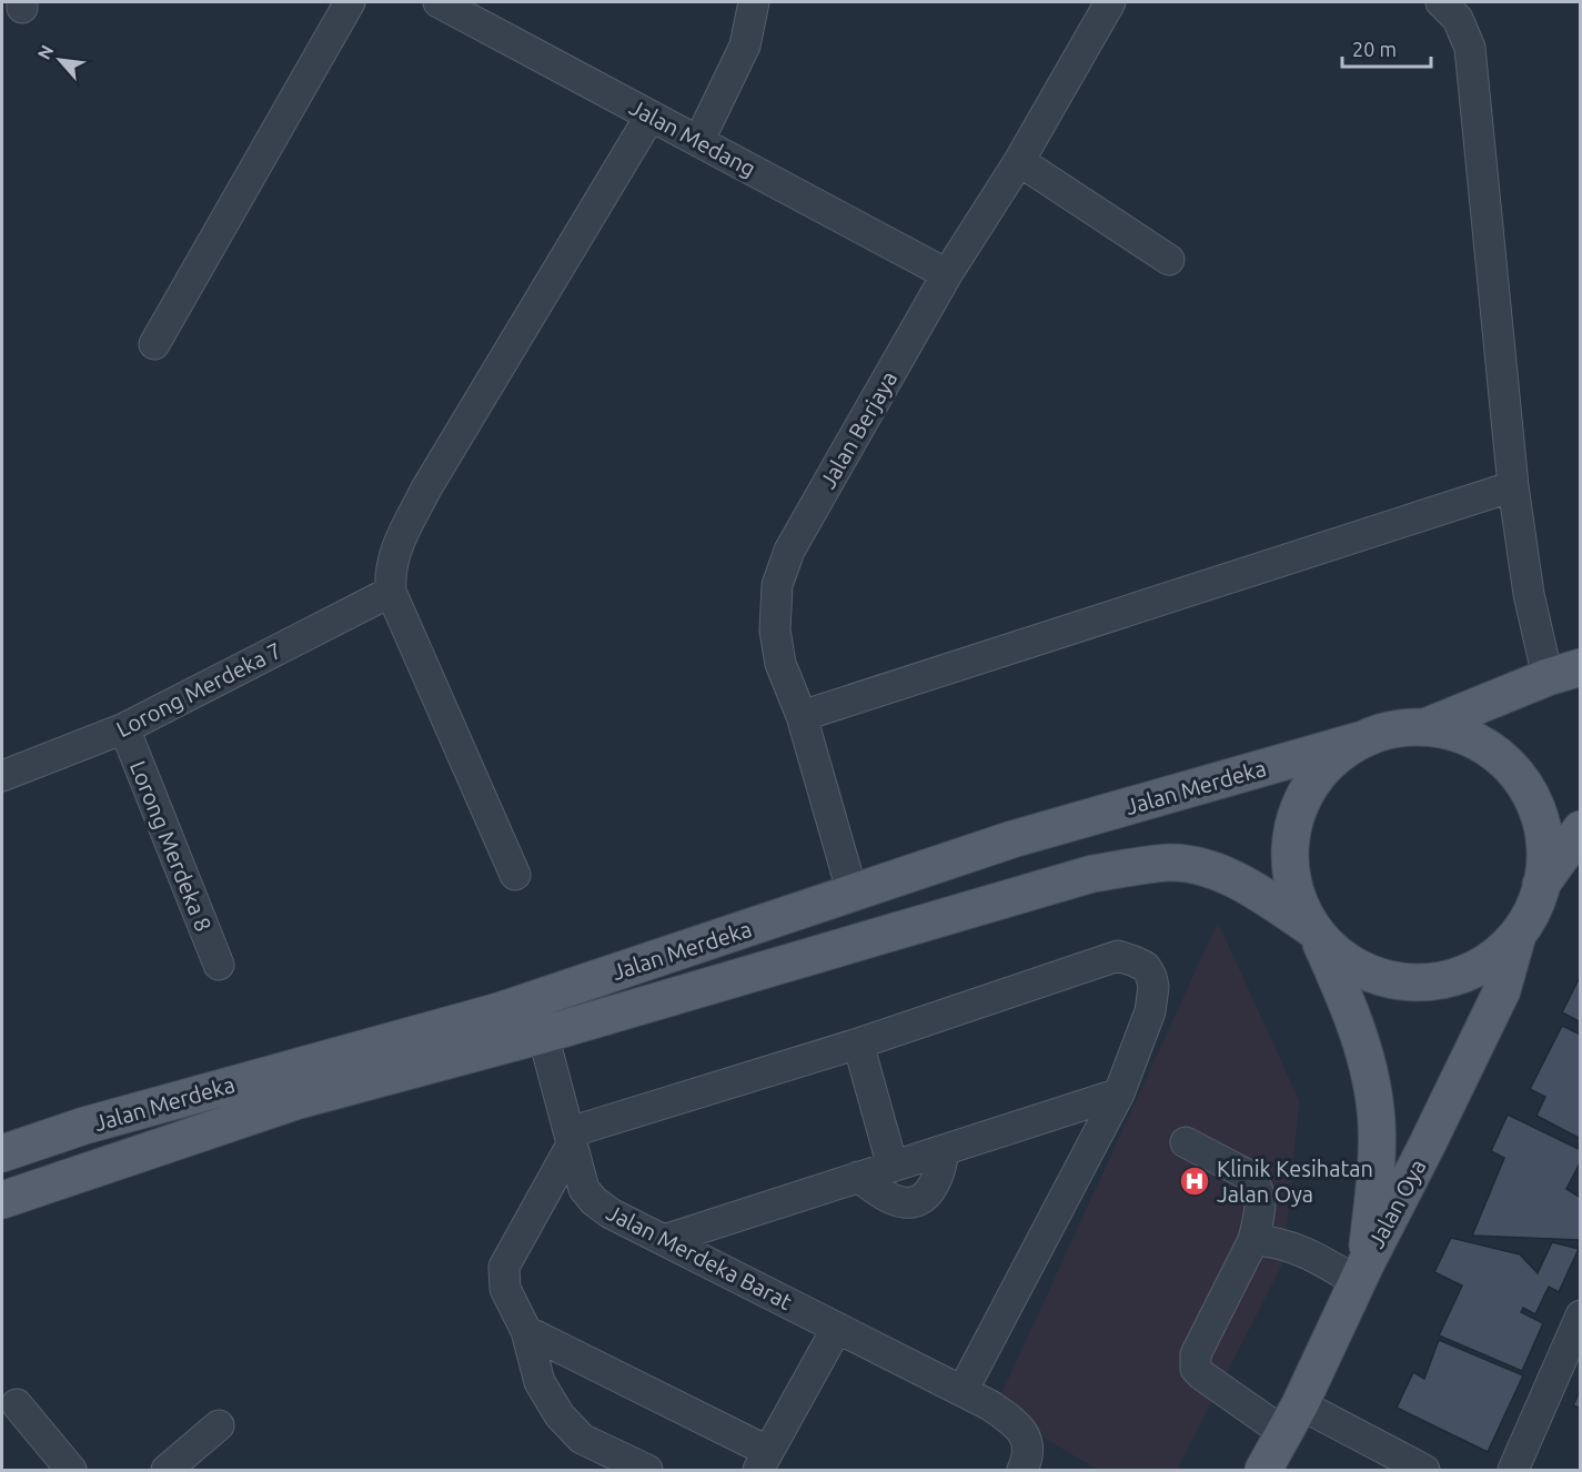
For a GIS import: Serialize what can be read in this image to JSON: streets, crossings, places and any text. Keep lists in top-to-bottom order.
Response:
{
  "streets": {
    "main road": ["Jalan Merdeka", "Jalan Oya"],
    "street": [
      "Jalan Medang",
      "Jalan Berjaya",
      "Lorong Merdeka 7",
      "Lorong Merdeka 8",
      "Jalan Merdeka Barat"
    ]
  },
  "crossings": [
    ["Jalan Medang", "Jalan Berjaya"],
    ["Jalan Berjaya", "Jalan Merdeka"],
    ["Lorong Merdeka 7", "Lorong Merdeka 8"],
    ["Jalan Merdeka", "Jalan Oya"],
    ["Jalan Merdeka", "Jalan Merdeka Barat"]
  ],
  "places": {
    "hospital": ["Klinik Kesihatan Jalan Oya"]
  },
  "scale_bar": "20 m",
  "north": "top left"
}
